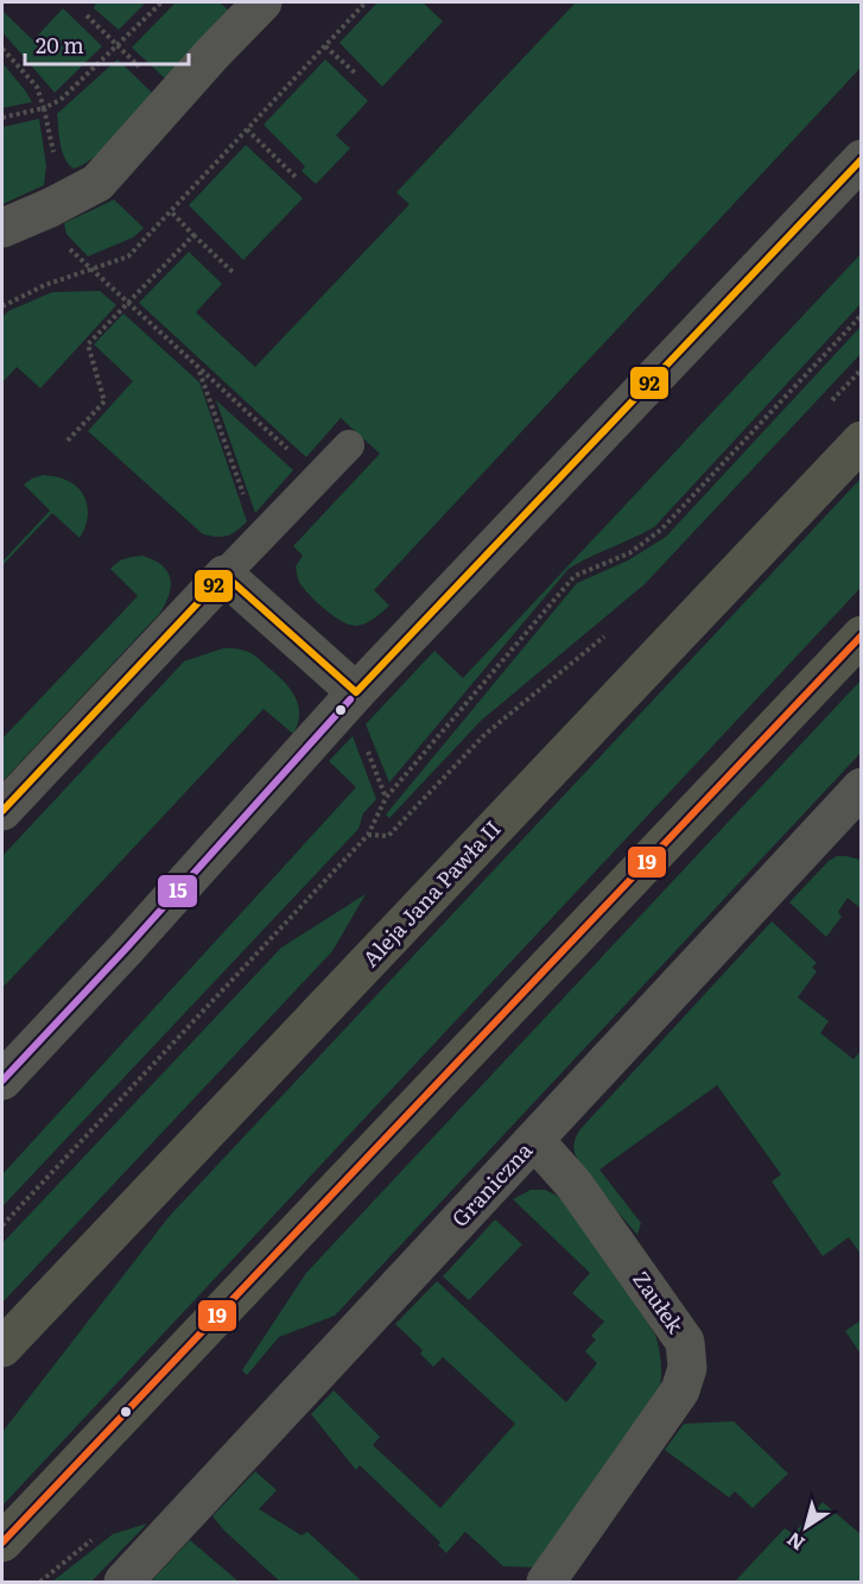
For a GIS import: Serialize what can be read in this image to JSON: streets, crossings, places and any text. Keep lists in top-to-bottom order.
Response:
{
  "streets": {
    "main road": ["Aleja Jana Pawła II"],
    "street": ["Graniczna", "Zaułek"]
  },
  "crossings": [
    ["Graniczna", "Zaułek"]
  ],
  "lines": ["transit line 92", "transit line 19", "transit line 15"],
  "scale_bar": "20 m",
  "north": "bottom left"
}
